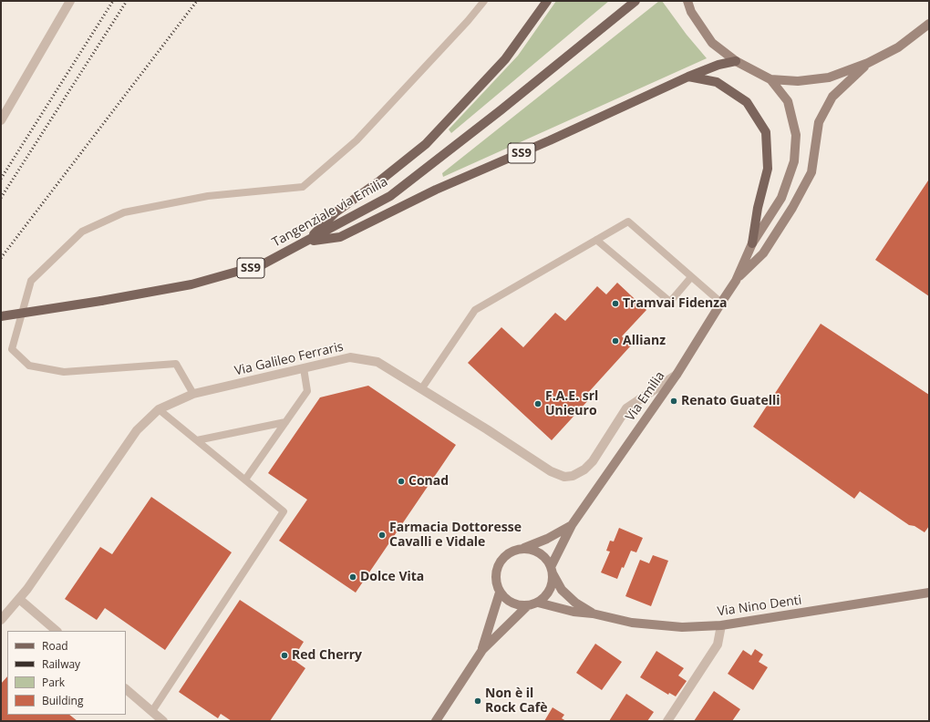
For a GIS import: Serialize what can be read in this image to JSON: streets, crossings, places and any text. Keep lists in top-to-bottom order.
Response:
{
  "streets": {
    "main road": [
      "SS9",
      "Tangenziale via Emilia",
      "Via Emilia",
      "Via Nino Denti"
    ],
    "street": ["Via Galileo Ferraris"]
  },
  "crossings": [
    ["SS9", "Tangenziale via Emilia"],
    ["SS9", "Via Emilia"],
    ["Via Galileo Ferraris", "Via Emilia"],
    ["Via Emilia", "Via Nino Denti"]
  ],
  "places": [
    "Tramvai Fidenza",
    "Allianz",
    "Renato Guatelli",
    "F.A.E. srl Unieuro",
    "Conad",
    "Farmacia Dottoresse Cavalli e Vidale",
    "Dolce Vita",
    "Red Cherry",
    "Non è il Rock Cafè"
  ],
  "legend": [
    "Road",
    "Railway",
    "Park",
    "Building"
  ]
}
